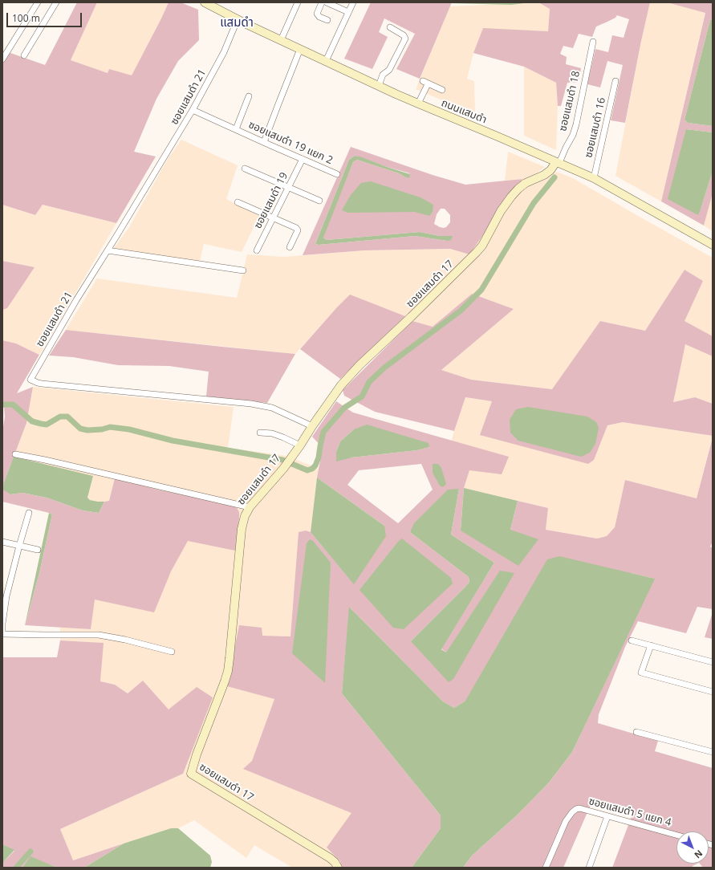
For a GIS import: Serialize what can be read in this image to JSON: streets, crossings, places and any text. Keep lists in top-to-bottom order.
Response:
{
  "streets": {
    "street": [
      "ซอยแสมดำ 21",
      "ซอยแสมดำ 18",
      "ถนนแสมดำ",
      "ซอยแสมดำ 16",
      "ซอยแสมดำ 19 แยก 2",
      "ซอยแสมดำ 19",
      "ซอยแสมดำ 17",
      "ซอยแสมดำ 5 แยก 4"
    ]
  },
  "crossings": [
    ["ซอยแสมดำ 21", "ถนนแสมดำ"],
    ["ซอยแสมดำ 21", "ซอยแสมดำ 19 แยก 2"],
    ["ซอยแสมดำ 21", "ซอยแสมดำ 17"],
    ["ซอยแสมดำ 18", "ถนนแสมดำ"],
    ["ซอยแสมดำ 18", "ซอยแสมดำ 17"],
    ["ถนนแสมดำ", "ซอยแสมดำ 16"],
    ["ถนนแสมดำ", "ซอยแสมดำ 17"],
    ["ซอยแสมดำ 19 แยก 2", "ซอยแสมดำ 19"]
  ],
  "districts": ["แสมดำ"],
  "scale_bar": "100 m",
  "north": "bottom right"
}
